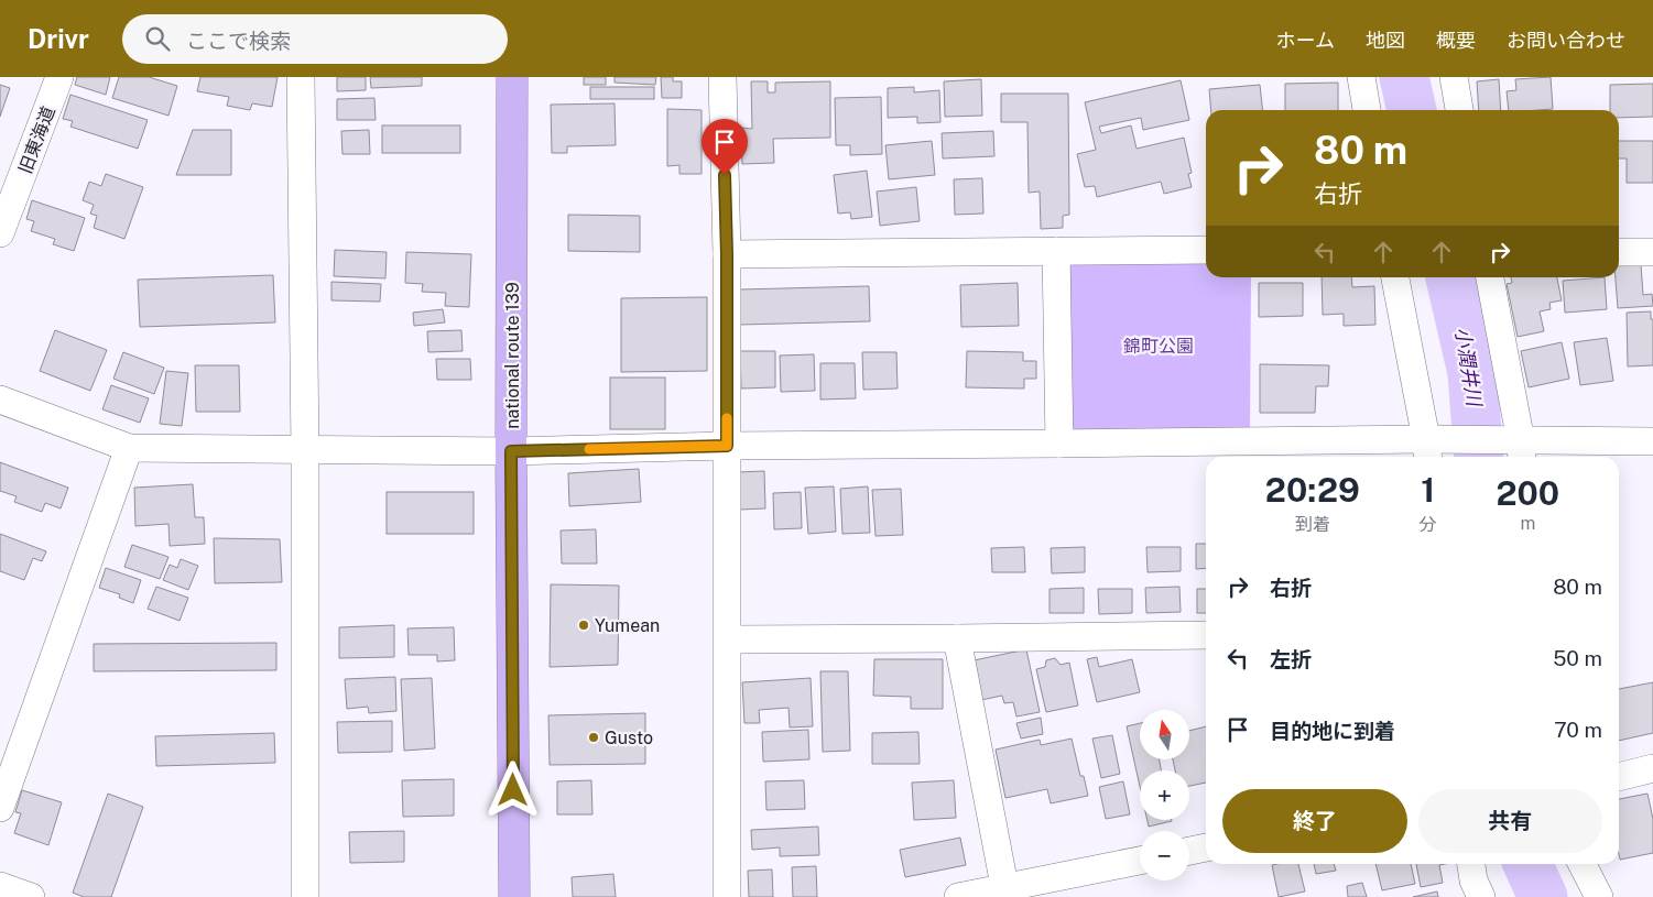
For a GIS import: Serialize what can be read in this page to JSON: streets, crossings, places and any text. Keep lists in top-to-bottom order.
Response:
{
  "streets": {
    "highway": ["national route 139"],
    "street": ["旧東海道"]
  },
  "water": ["小潤井川"],
  "parks": ["錦町公園"],
  "places": ["Yumean", "Gusto"],
  "north": "top",
  "page": {
    "header": "Drivr",
    "search": "ここで検索",
    "nav": [
      "ホーム",
      "地図",
      "概要",
      "お問い合わせ"
    ],
    "turn": ["80 m", "右折"],
    "eta": [
      "20:29",
      "到着",
      "1",
      "分",
      "200",
      "m"
    ],
    "list": [
      {
        "name": "右折",
        "value": "80 m"
      },
      {
        "name": "左折",
        "value": "50 m"
      },
      {
        "name": "目的地に到着",
        "value": "70 m"
      }
    ],
    "map_buttons": ["+", "−"],
    "buttons": ["終了", "共有"]
  }
}
